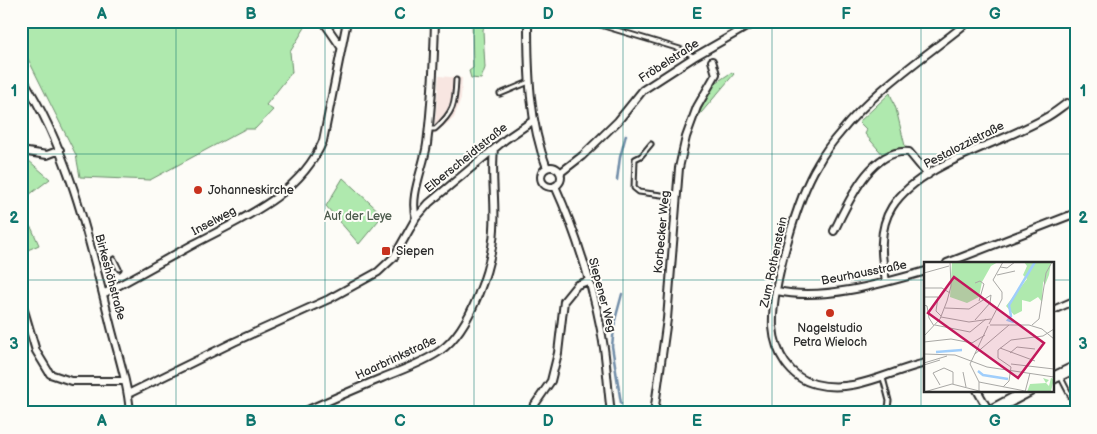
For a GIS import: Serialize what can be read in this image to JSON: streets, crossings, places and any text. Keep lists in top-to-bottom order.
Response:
{
  "streets": {
    "street": [
      "Fröbelstraße",
      "Pestalozzistraße",
      "Elberscheidtstraße",
      "Inselweg",
      "Korbecker Weg",
      "Zum Rothenstein",
      "Beurhausstraße",
      "Birkeshöhstraße",
      "Siepener Weg",
      "Haarbrinkstraße"
    ]
  },
  "crossings": [
    ["Fröbelstraße", "Siepener Weg"],
    ["Pestalozzistraße", "Beurhausstraße"],
    ["Elberscheidtstraße", "Siepener Weg"],
    ["Elberscheidtstraße", "Haarbrinkstraße"],
    ["Inselweg", "Birkeshöhstraße"],
    ["Zum Rothenstein", "Beurhausstraße"]
  ],
  "parks": ["Auf der Leye"],
  "places": {
    "other": ["Johanneskirche", "Nagelstudio Petra Wieloch"],
    "transit": ["Siepen"]
  },
  "grid": {
    "columns": [
      "A",
      "B",
      "C",
      "D",
      "E",
      "F",
      "G"
    ],
    "rows": ["1", "2", "3"]
  }
}
